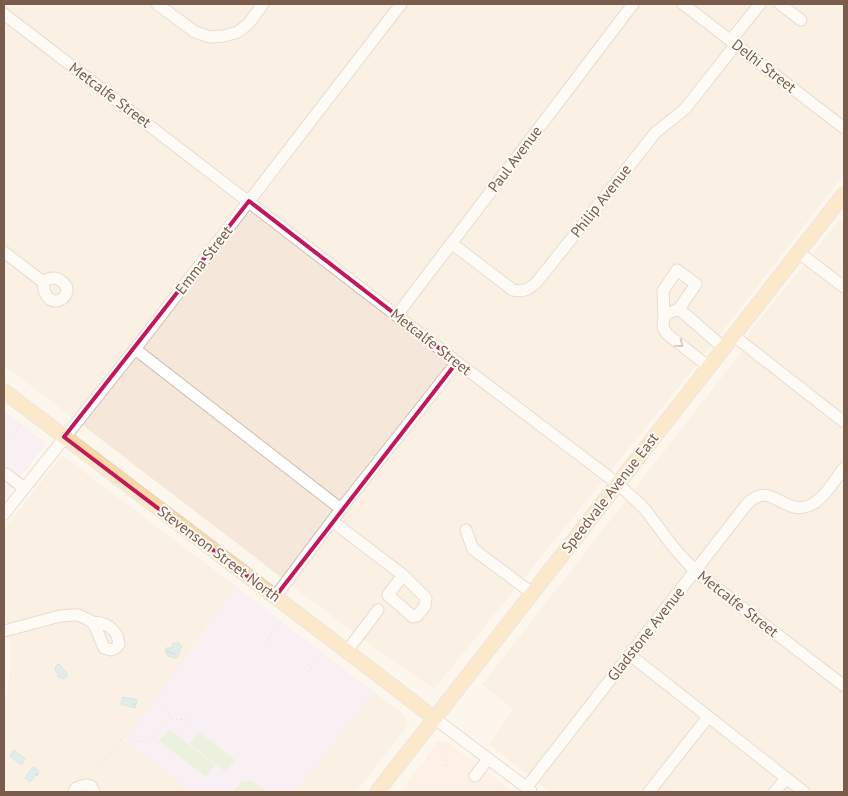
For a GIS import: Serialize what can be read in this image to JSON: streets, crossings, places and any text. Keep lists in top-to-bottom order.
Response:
{
  "streets": {
    "main road": ["Speedvale Avenue East", "Stevenson Street North"],
    "street": [
      "Delhi Street",
      "Metcalfe Street",
      "Paul Avenue",
      "Philip Avenue",
      "Emma Street",
      "Gladstone Avenue"
    ]
  },
  "crossings": [
    ["Delhi Street", "Philip Avenue"],
    ["Metcalfe Street", "Paul Avenue"],
    ["Metcalfe Street", "Emma Street"],
    ["Metcalfe Street", "Speedvale Avenue East"],
    ["Metcalfe Street", "Gladstone Avenue"],
    ["Paul Avenue", "Philip Avenue"],
    ["Emma Street", "Stevenson Street North"],
    ["Speedvale Avenue East", "Stevenson Street North"]
  ]
}
